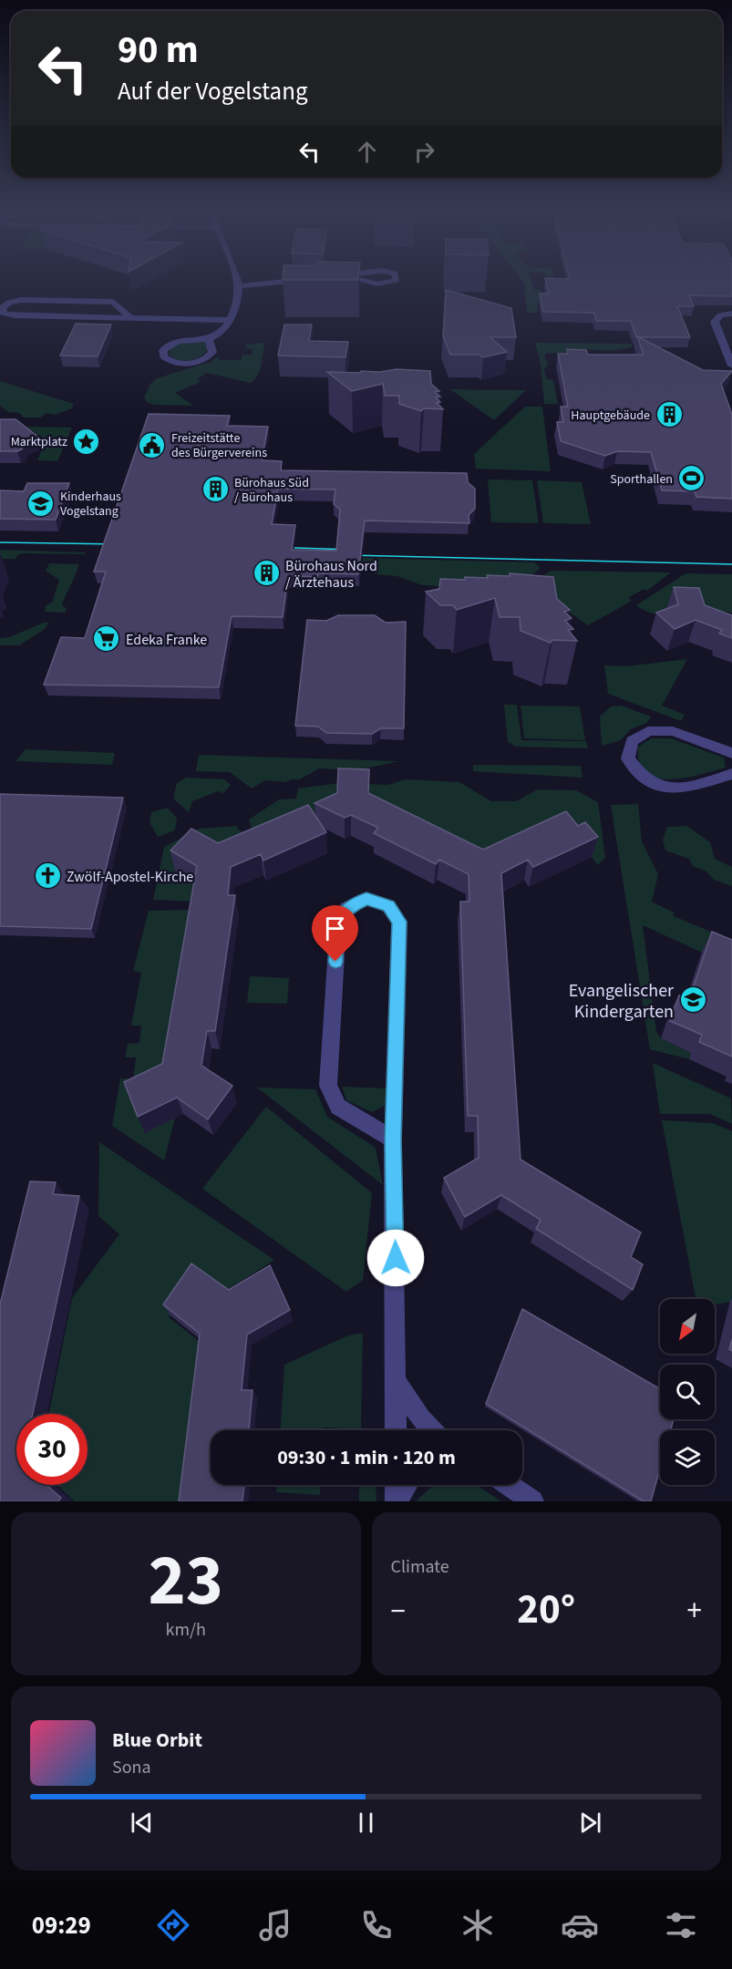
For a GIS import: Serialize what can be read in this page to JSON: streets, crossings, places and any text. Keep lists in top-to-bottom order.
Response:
{
  "places": {
    "building": ["Hauptgebäude", "Bürohaus Süd / Bürohaus", "Bürohaus Nord / Ärztehaus"],
    "place": ["Marktplatz"],
    "public building": ["Freizeitstätte des Bürgervereins"],
    "sports": ["Sporthallen"],
    "school or university": ["Kinderhaus Vogelstang", "Evangelischer Kindergarten"],
    "supermarket": ["Edeka Franke"],
    "church": ["Zwölf-Apostel-Kirche"]
  },
  "north": "bottom left",
  "page": {
    "turn": ["90 m", "Auf der Vogelstang"],
    "limit": "30",
    "trip": "09:30 · 1 min · 120 m",
    "tile": [
      ["23", "km/h"],
      "Climate"
    ],
    "heat": ["−", "20°", "+"],
    "song": ["Blue Orbit", "Sona"],
    "tabs": "09:29"
  }
}
